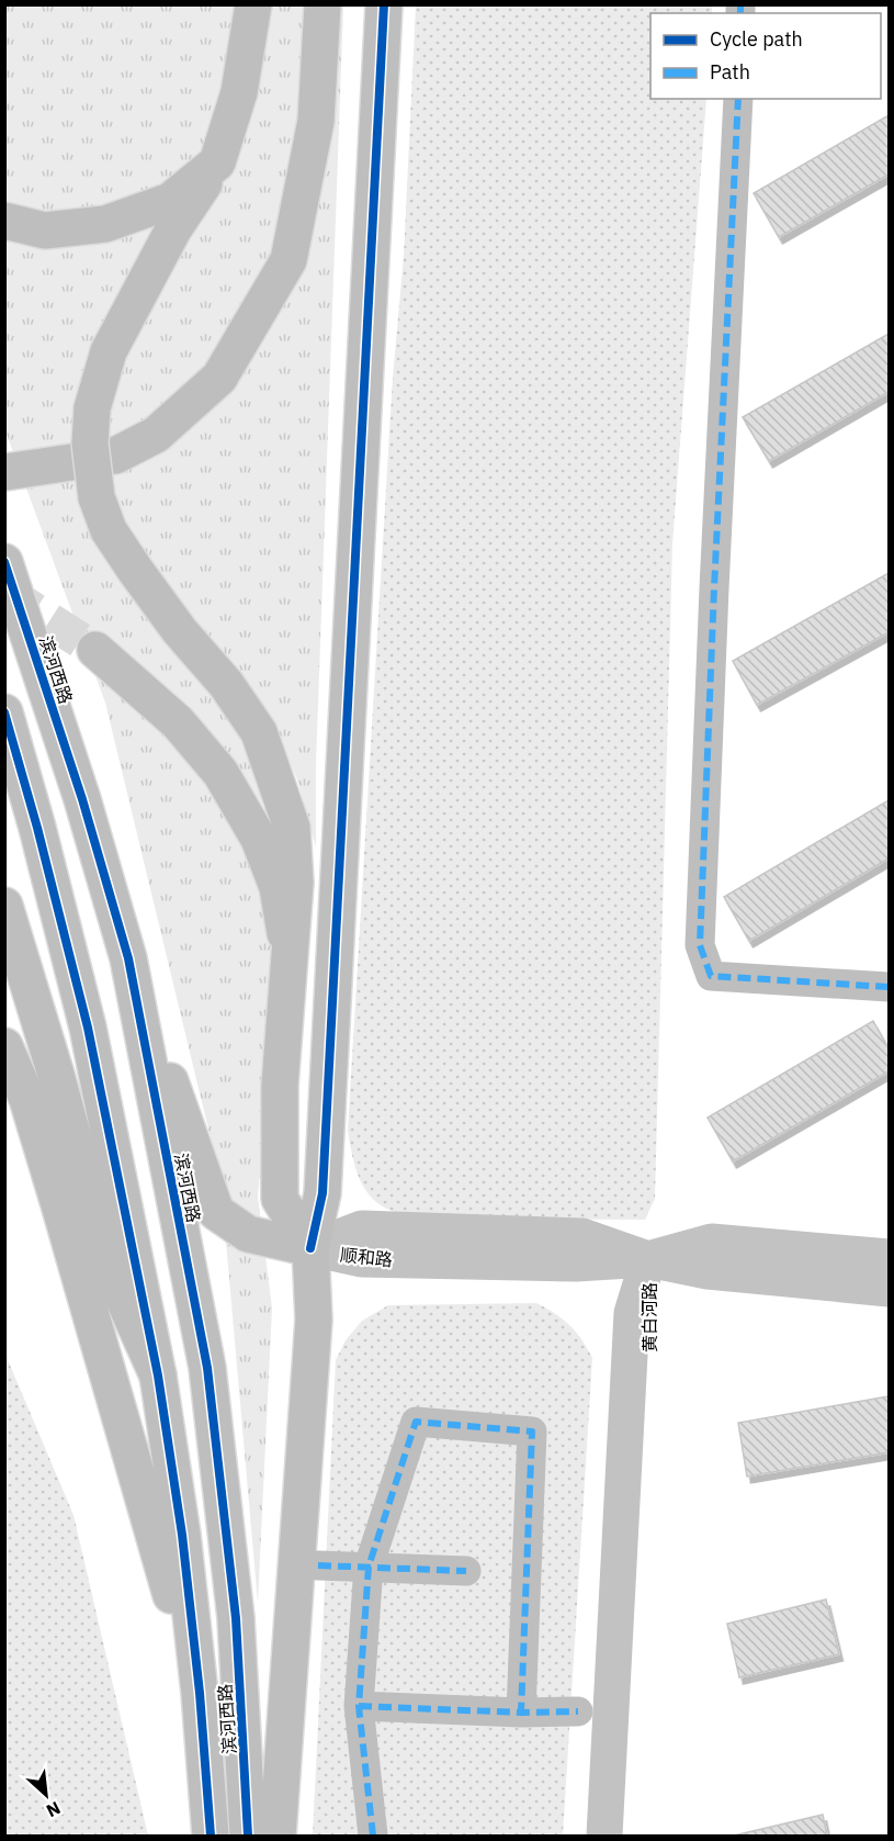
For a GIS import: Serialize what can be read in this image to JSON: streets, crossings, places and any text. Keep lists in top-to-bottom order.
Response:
{
  "streets": {
    "main road": ["滨河西路"],
    "street": ["顺和路", "黄白河路"]
  },
  "crossings": [
    ["顺和路", "黄白河路"]
  ],
  "legend": ["Cycle path", "Path"],
  "north": "bottom right"
}
